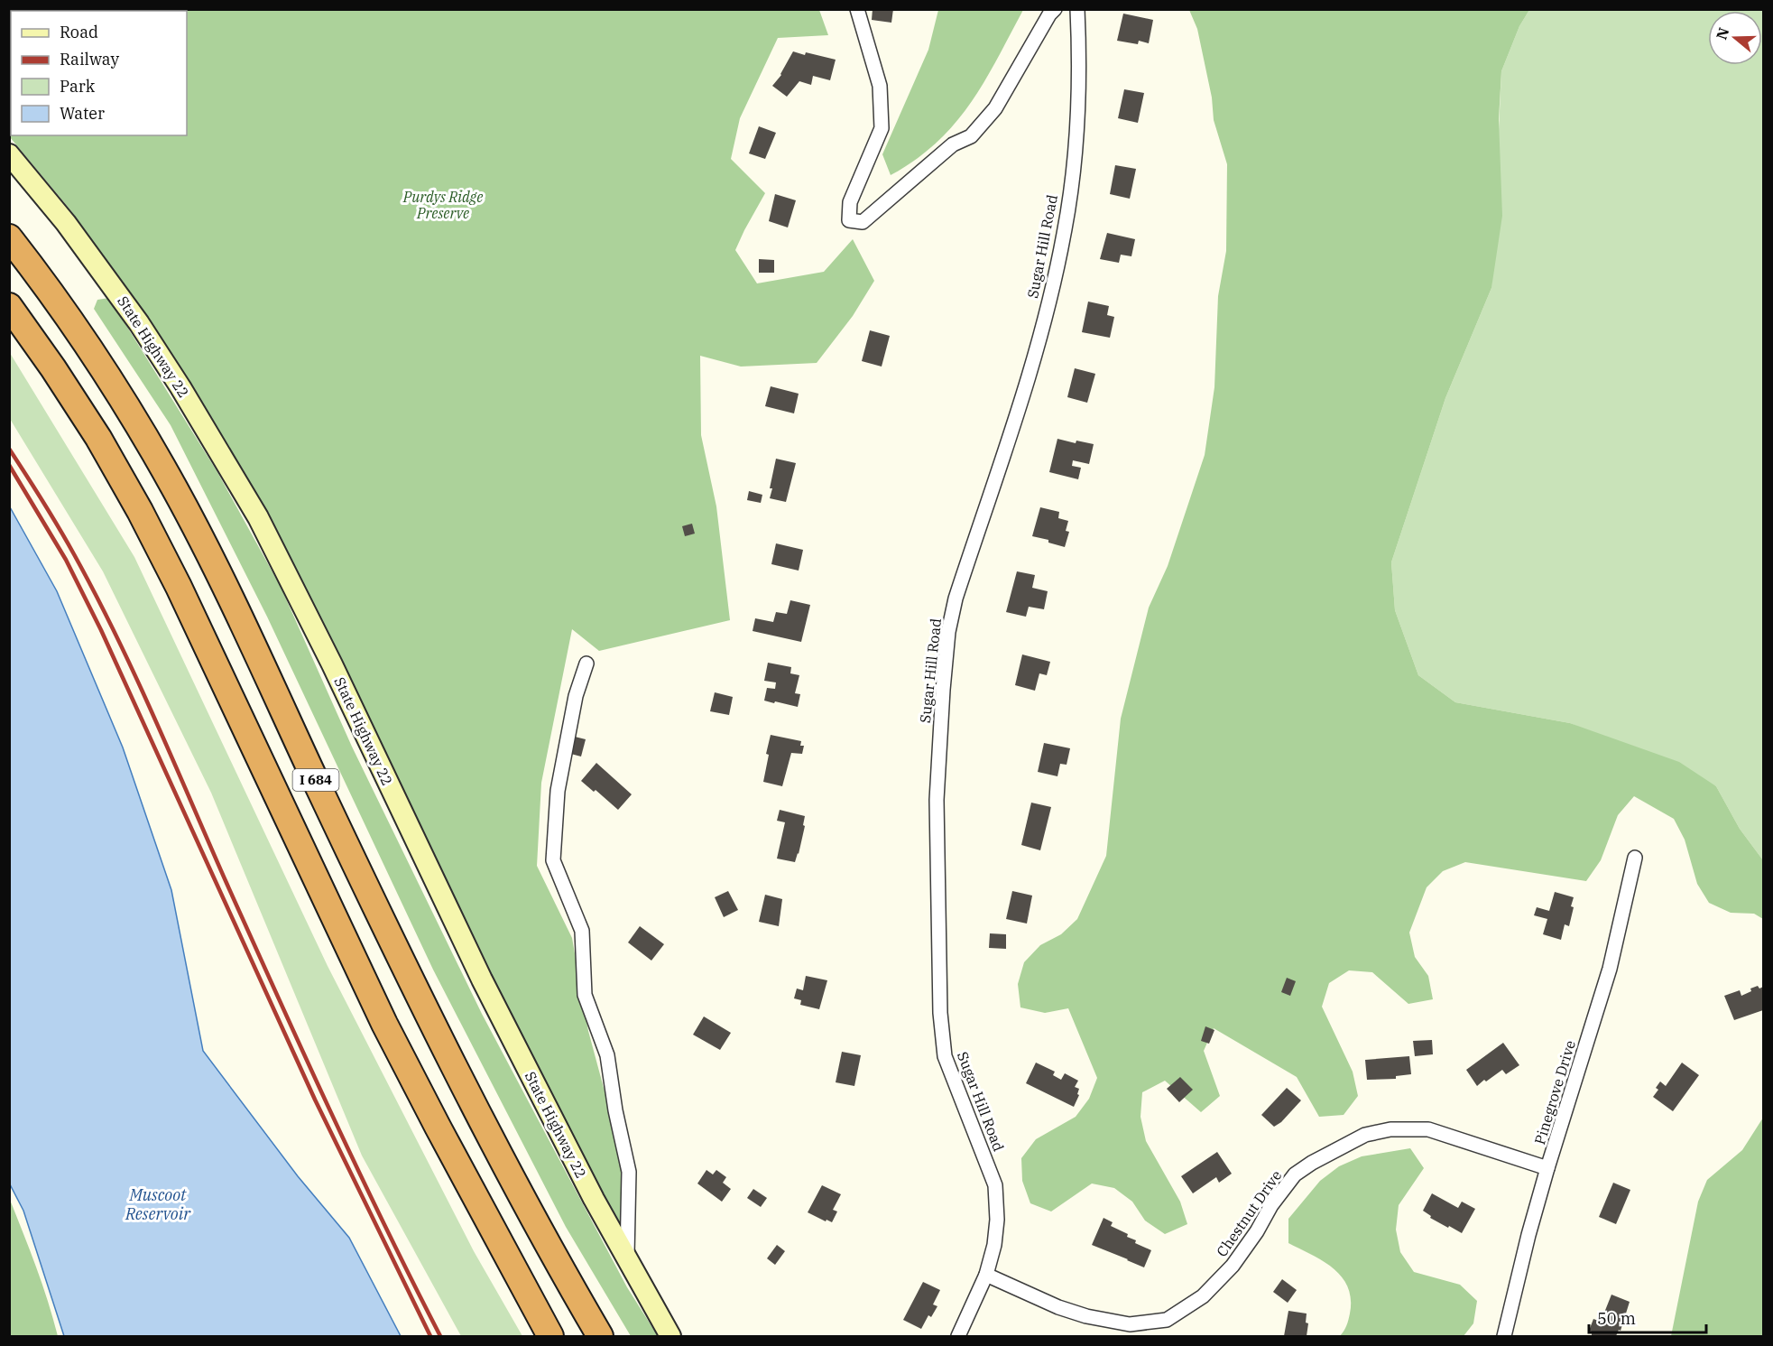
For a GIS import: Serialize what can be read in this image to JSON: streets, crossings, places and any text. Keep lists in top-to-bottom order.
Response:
{
  "streets": {
    "highway": ["I 684"],
    "main road": ["State Highway 22"],
    "street": ["Sugar Hill Road", "Pinegrove Drive", "Chestnut Drive"]
  },
  "crossings": [
    ["Sugar Hill Road", "Chestnut Drive"],
    ["Pinegrove Drive", "Chestnut Drive"]
  ],
  "water": ["Muscoot Reservoir"],
  "parks": ["Purdys Ridge Preserve"],
  "legend": [
    "Road",
    "Railway",
    "Park",
    "Water"
  ],
  "scale_bar": "50 m",
  "north": "left"
}
